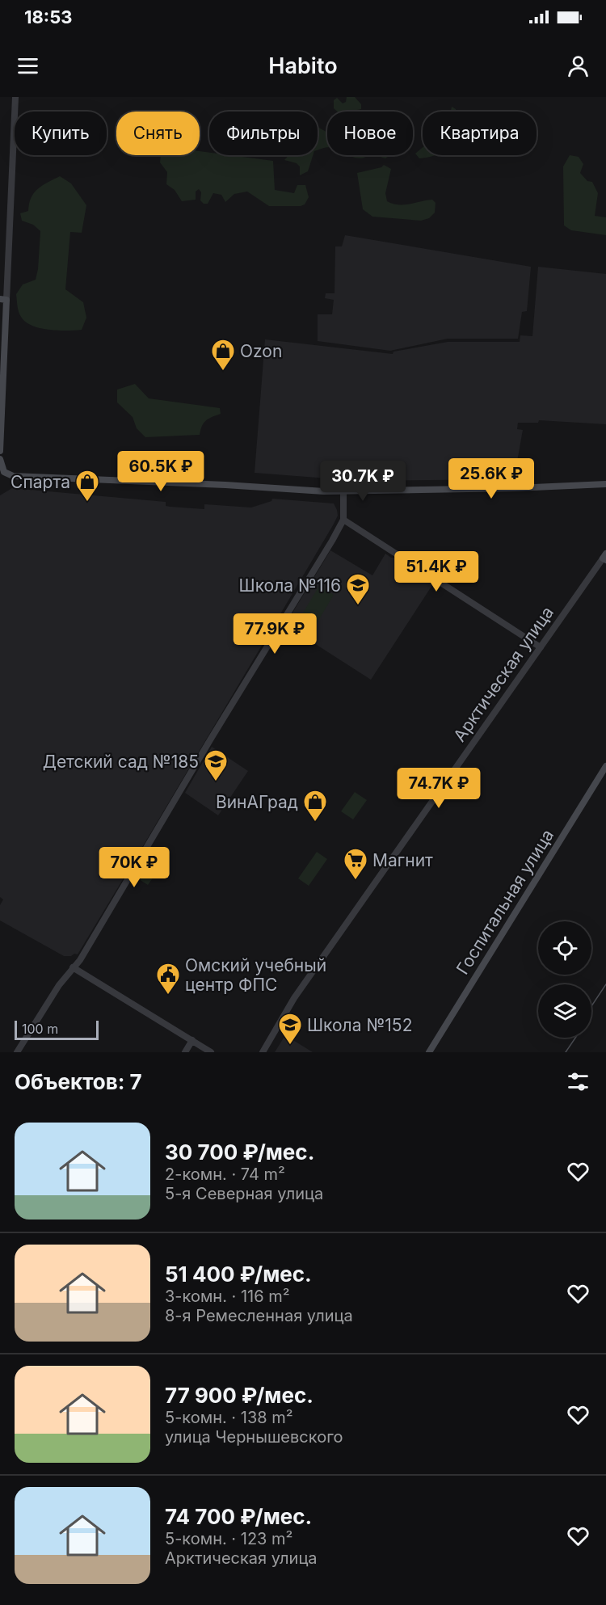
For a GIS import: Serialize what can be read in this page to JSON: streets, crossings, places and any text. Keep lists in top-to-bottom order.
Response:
{
  "streets": {
    "main road": ["Госпитальная улица"],
    "street": ["Арктическая улица"]
  },
  "places": {
    "shop": ["Ozon", "Спарта", "ВинАГрад"],
    "school or university": ["Школа №116", "Детский сад №185", "Школа №152"],
    "supermarket": ["Магнит"],
    "public building": ["Омский учебный центр ФПС"]
  },
  "scale_bar": "100 m",
  "page": {
    "status": "18:53",
    "header": "Habito",
    "chip": [
      "Купить",
      "Снять",
      "Фильтры",
      "Новое",
      "Квартира"
    ],
    "price": [
      "60.5K ₽",
      "25.6K ₽",
      "30.7K ₽",
      "51.4K ₽",
      "77.9K ₽",
      "74.7K ₽",
      "70K ₽"
    ],
    "scale": "100 m",
    "heading": "Объектов: 7",
    "list": [
      {
        "name": "30 700 ₽/мес.",
        "note": "2-комн. · 74 m² · 5-я Северная улица"
      },
      {
        "name": "51 400 ₽/мес.",
        "note": "3-комн. · 116 m² · 8-я Ремесленная улица"
      },
      {
        "name": "77 900 ₽/мес.",
        "note": "5-комн. · 138 m² · улица Чернышевского"
      },
      {
        "name": "74 700 ₽/мес.",
        "note": "5-комн. · 123 m² · Арктическая улица"
      }
    ]
  }
}
